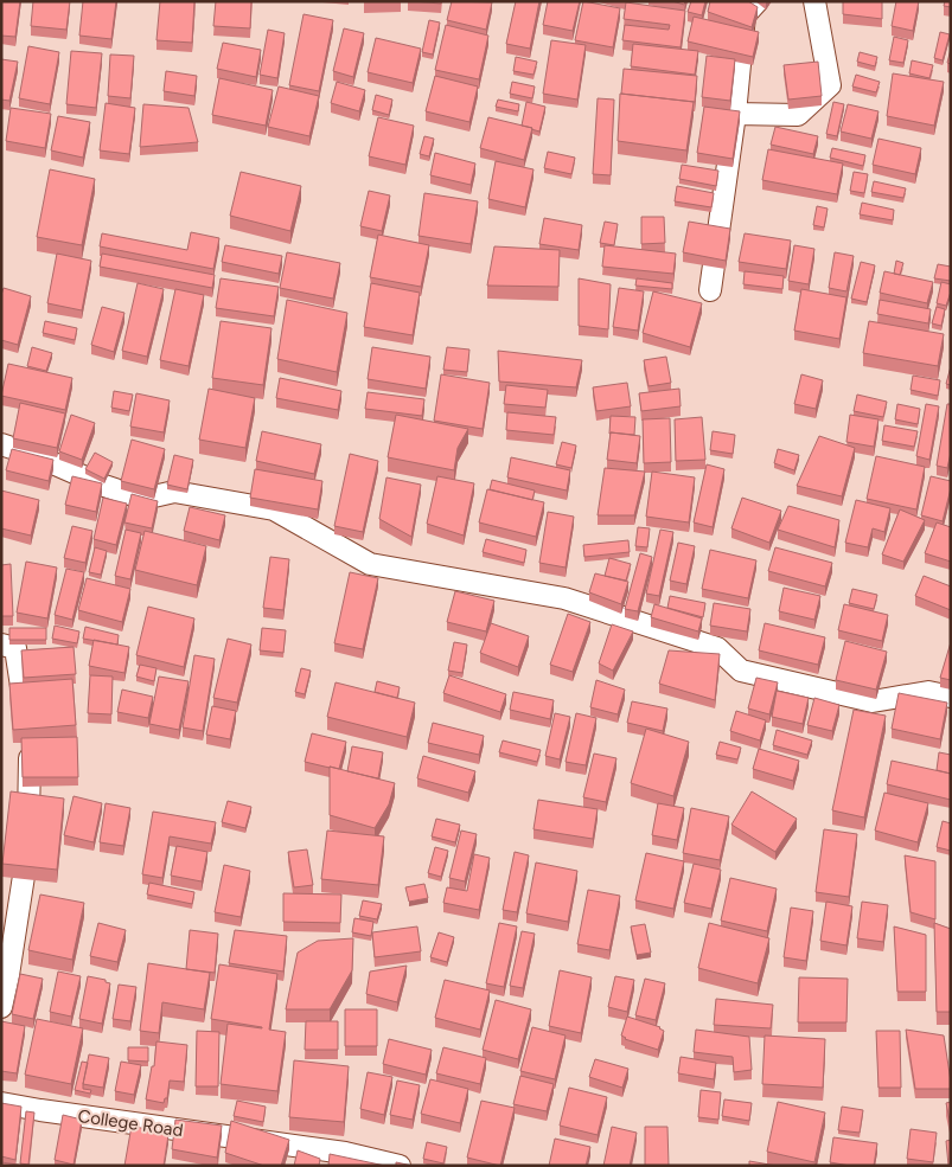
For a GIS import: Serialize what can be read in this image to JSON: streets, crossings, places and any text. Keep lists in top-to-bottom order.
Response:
{
  "streets": {
    "street": ["College Road"]
  }
}
